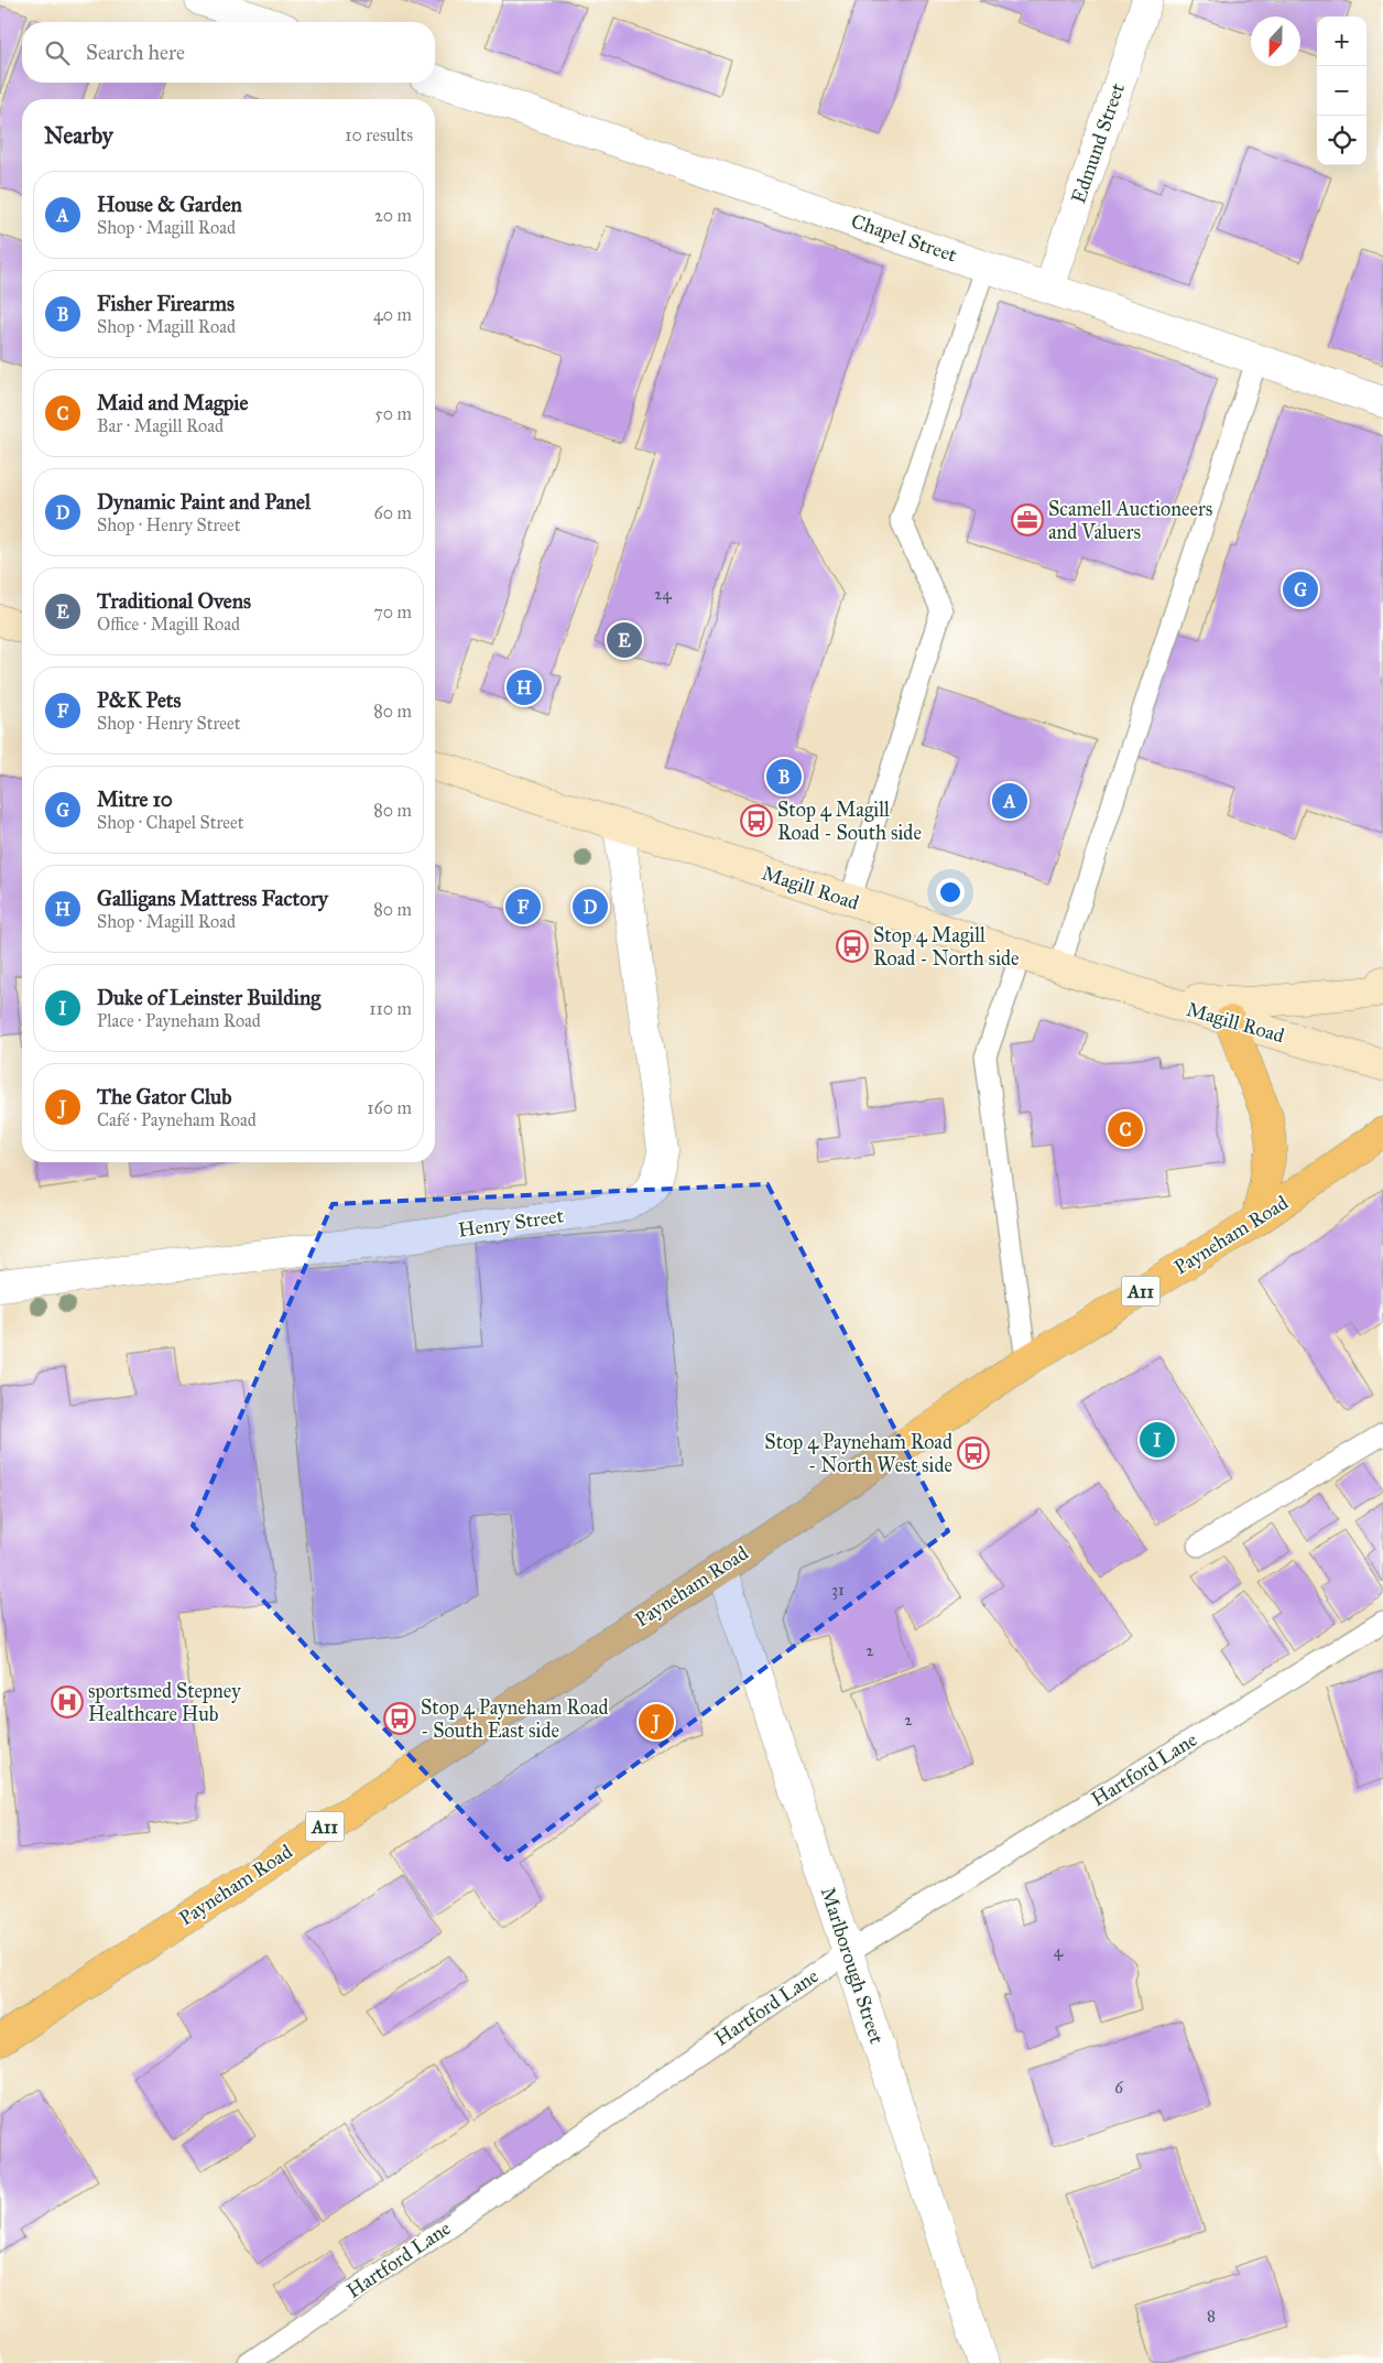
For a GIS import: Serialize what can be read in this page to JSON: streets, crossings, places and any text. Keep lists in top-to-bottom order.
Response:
{
  "streets": {
    "main road": ["Magill Road", "Payneham Road", "A11"],
    "street": [
      "Edmund Street",
      "Chapel Street",
      "Henry Street",
      "Marlborough Street"
    ],
    "lane": ["Hartford Lane"]
  },
  "crossings": [
    ["Edmund Street", "Chapel Street"],
    ["Magill Road", "Henry Street"],
    ["Payneham Road", "Marlborough Street"],
    ["Hartford Lane", "Marlborough Street"]
  ],
  "places": {
    "office": ["Scamell Auctioneers and Valuers"],
    "bus stop": [
      "Stop 4 Magill Road - South side",
      "Stop 4 Magill Road - North side",
      "Stop 4 Payneham Road - North West side",
      "Stop 4 Payneham Road - South East side"
    ],
    "hospital": ["sportsmed Stepney Healthcare Hub"]
  },
  "house_numbers": [
    "24",
    "31",
    "2",
    "2",
    "4",
    "6",
    "8"
  ],
  "north": "bottom",
  "page": {
    "map_buttons": ["+", "−"],
    "search": "Search here",
    "heading": ["Nearby", "10 results"],
    "list": [
      {
        "mark": "A",
        "name": "House & Garden",
        "note": "Shop · Magill Road",
        "value": "20 m"
      },
      {
        "mark": "B",
        "name": "Fisher Firearms",
        "note": "Shop · Magill Road",
        "value": "40 m"
      },
      {
        "mark": "C",
        "name": "Maid and Magpie",
        "note": "Bar · Magill Road",
        "value": "50 m"
      },
      {
        "mark": "D",
        "name": "Dynamic Paint and Panel",
        "note": "Shop · Henry Street",
        "value": "60 m"
      },
      {
        "mark": "E",
        "name": "Traditional Ovens",
        "note": "Office · Magill Road",
        "value": "70 m"
      },
      {
        "mark": "F",
        "name": "P&K Pets",
        "note": "Shop · Henry Street",
        "value": "80 m"
      },
      {
        "mark": "G",
        "name": "Mitre 10",
        "note": "Shop · Chapel Street",
        "value": "80 m"
      },
      {
        "mark": "H",
        "name": "Galligans Mattress Factory",
        "note": "Shop · Magill Road",
        "value": "80 m"
      },
      {
        "mark": "I",
        "name": "Duke of Leinster Building",
        "note": "Place · Payneham Road",
        "value": "110 m"
      },
      {
        "mark": "J",
        "name": "The Gator Club",
        "note": "Café · Payneham Road",
        "value": "160 m"
      }
    ],
    "pins": [
      "G",
      "E",
      "H",
      "B",
      "A",
      "D",
      "F",
      "C",
      "I",
      "J"
    ]
  }
}
